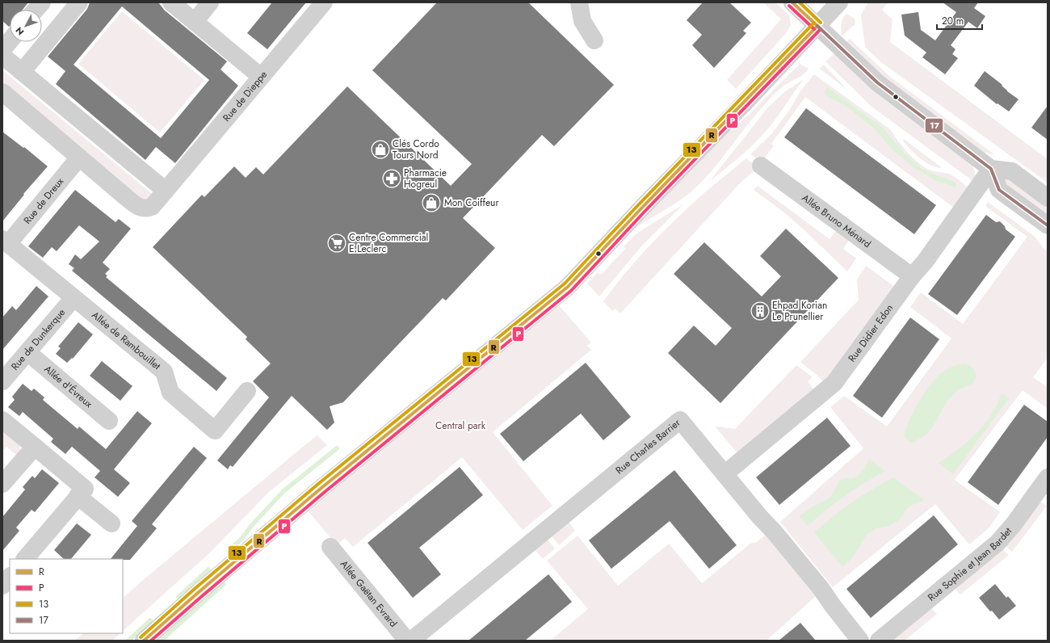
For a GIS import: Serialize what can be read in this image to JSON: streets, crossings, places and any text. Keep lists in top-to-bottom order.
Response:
{
  "streets": {
    "street": [
      "Rue de Dieppe",
      "Rue de Dreux",
      "Allée Bruno Ménard",
      "Rue Didier Edon",
      "Rue de Dunkerque",
      "Allée de Rambouillet",
      "Allée d'Évreux",
      "Rue Charles Barrier",
      "Rue Sophie et Jean Bardet",
      "Allée Gaëtan Evrard"
    ]
  },
  "crossings": [
    ["Rue de Dieppe", "Rue de Dreux"],
    ["Rue de Dreux", "Allée de Rambouillet"],
    ["Allée Bruno Ménard", "Rue Didier Edon"],
    ["Rue Didier Edon", "Rue Charles Barrier"],
    ["Rue de Dunkerque", "Allée de Rambouillet"],
    ["Rue de Dunkerque", "Allée d'Évreux"]
  ],
  "parks": ["Central park"],
  "places": {
    "shop": ["Clés Cordo Tours Nord", "Mon Coiffeur"],
    "pharmacy": ["Pharmacie Hogreul"],
    "supermarket": ["Centre Commercial E.Leclerc"],
    "building": ["Ehpad Korian Le Prunellier"]
  },
  "lines": [
    "transit line R",
    "transit line 13",
    "transit line P",
    "transit line 17"
  ],
  "legend": [
    "R",
    "P",
    "13",
    "17"
  ],
  "scale_bar": "20 m",
  "north": "bottom left"
}
